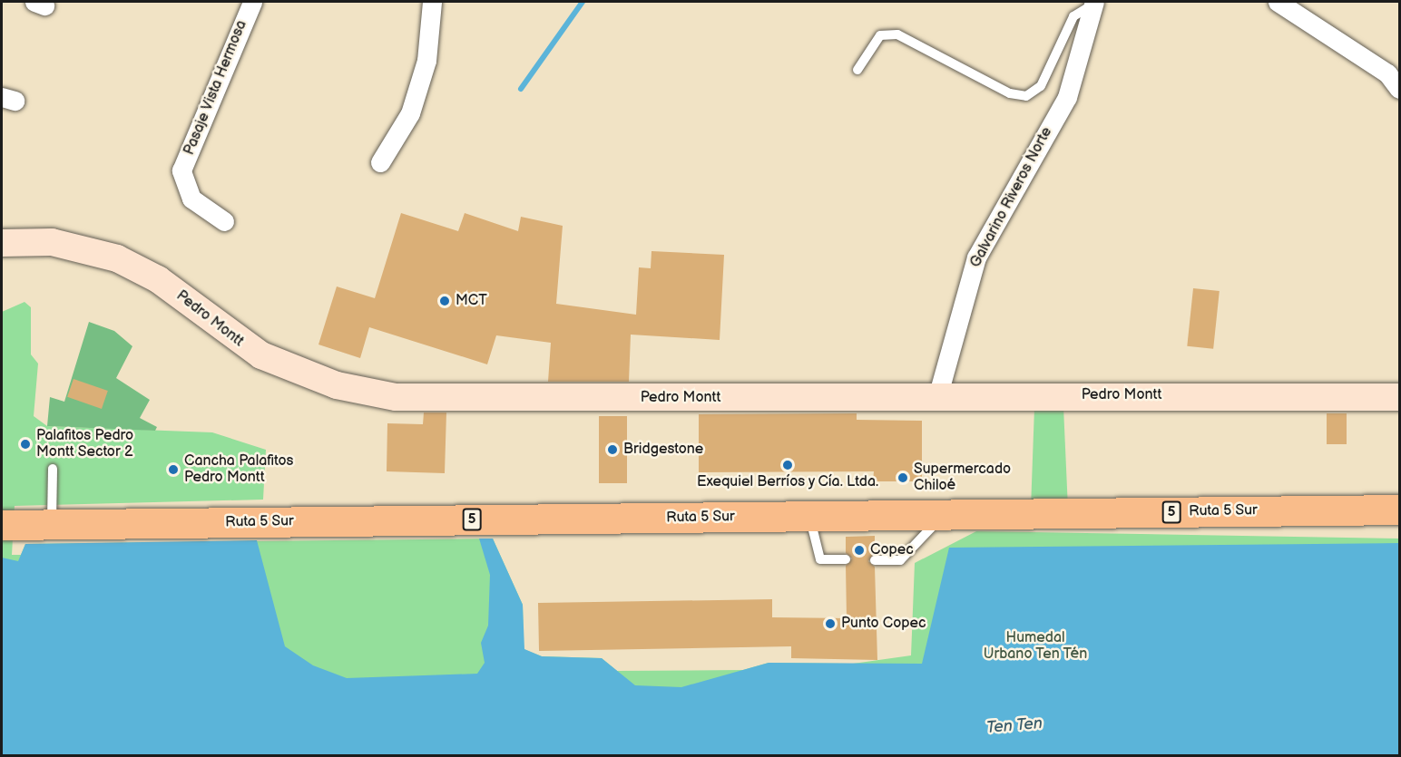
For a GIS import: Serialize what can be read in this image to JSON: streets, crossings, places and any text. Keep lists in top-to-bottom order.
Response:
{
  "streets": {
    "highway": ["Ruta 5 Sur", "5"],
    "street": ["Pasaje Vista Hermosa", "Galvarino Riveros Norte", "Pedro Montt"]
  },
  "crossings": [
    ["Galvarino Riveros Norte", "Pedro Montt"]
  ],
  "water": ["Ten Ten"],
  "parks": ["Humedal Urbano Ten Tén"],
  "places": [
    "MCT",
    "Palafitos Pedro Montt Sector 2",
    "Bridgestone",
    "Exequiel Berríos y Cía. Ltda.",
    "Cancha Palafitos Pedro Montt",
    "Supermercado Chiloé",
    "Copec",
    "Punto Copec"
  ]
}
